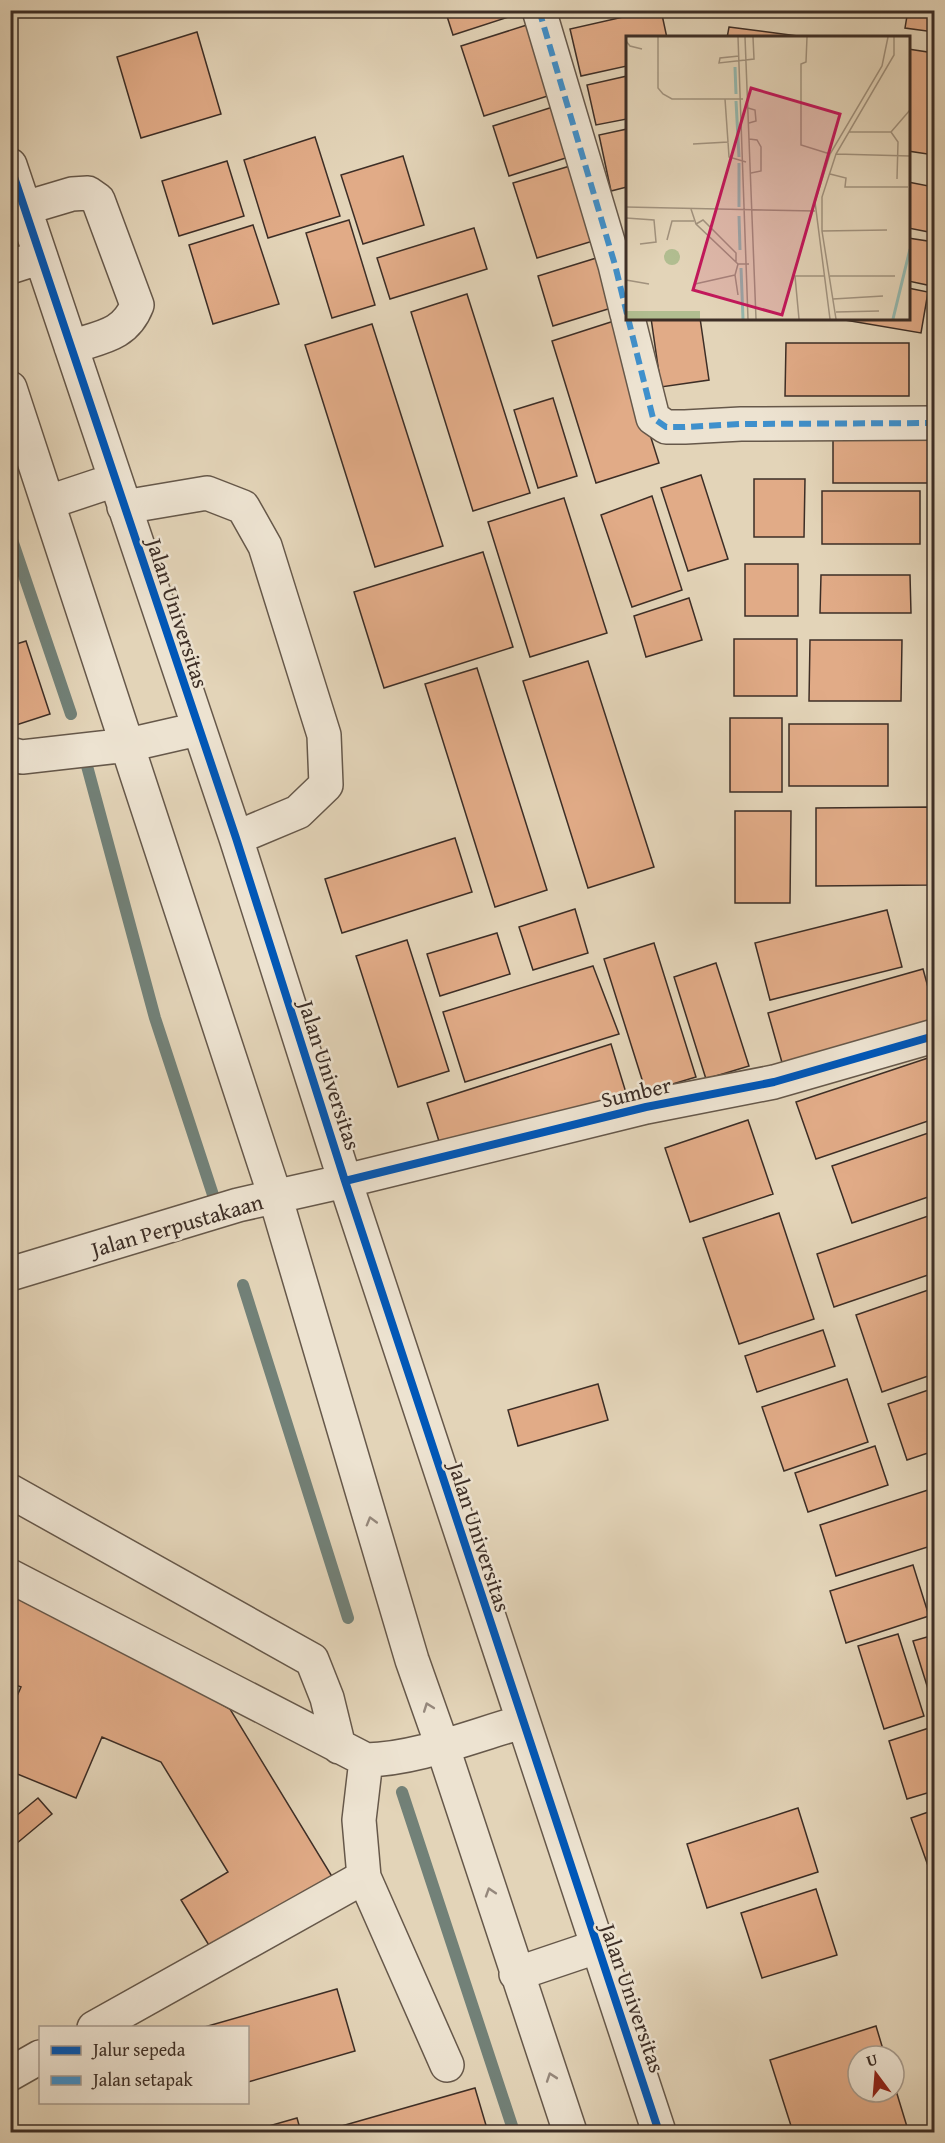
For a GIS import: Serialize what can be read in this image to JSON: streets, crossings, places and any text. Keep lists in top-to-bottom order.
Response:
{
  "streets": {
    "street": ["Jalan Universitas", "Sumber", "Jalan Perpustakaan"]
  },
  "crossings": [
    ["Jalan Universitas", "Sumber"],
    ["Jalan Universitas", "Jalan Perpustakaan"],
    ["Sumber", "Jalan Perpustakaan"]
  ],
  "legend": ["Jalur sepeda", "Jalan setapak"],
  "north": "top"
}
